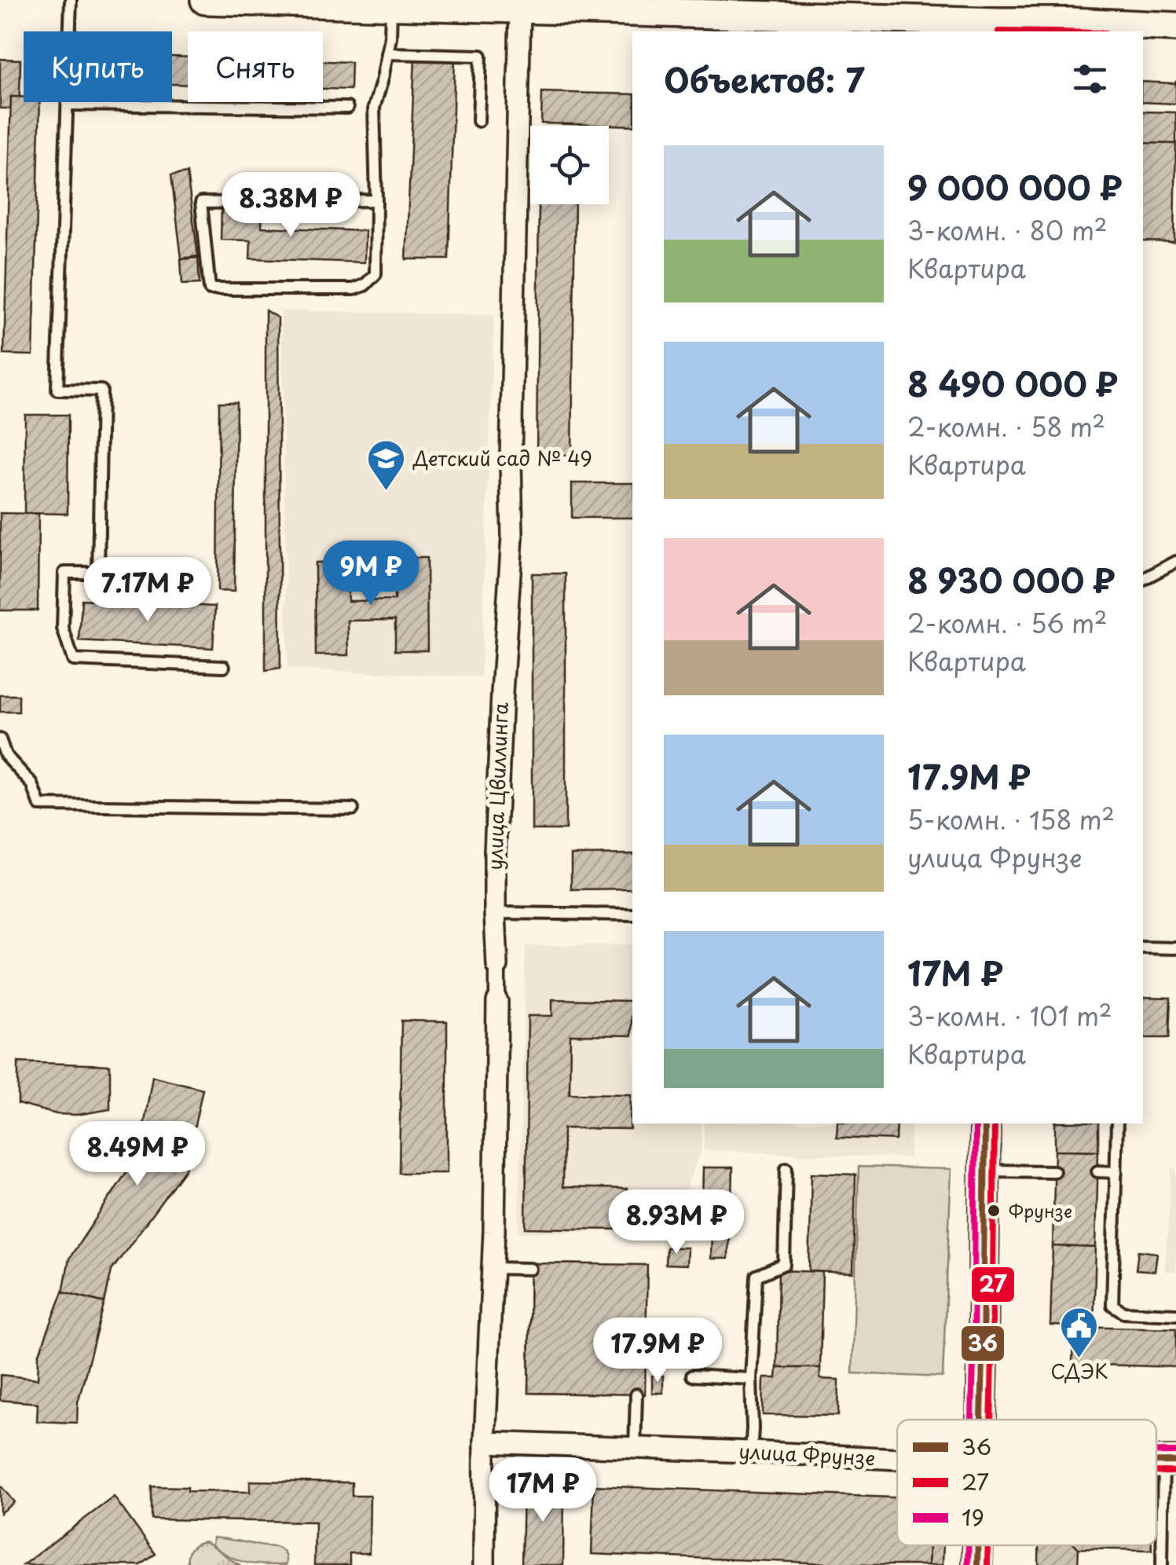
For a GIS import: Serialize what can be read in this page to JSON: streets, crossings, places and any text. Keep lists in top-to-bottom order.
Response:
{
  "streets": {
    "street": ["улица Цвиллинга", "улица Фрунзе"]
  },
  "crossings": [
    ["улица Цвиллинга", "улица Фрунзе"]
  ],
  "places": {
    "school or university": ["Детский сад № 49"],
    "other": ["Фрунзе"],
    "public building": ["СДЭК"]
  },
  "lines": ["transit line 36", "transit line 27", "transit line 19"],
  "legend": ["36", "27", "19"],
  "page": {
    "chip": ["Купить", "Снять"],
    "heading": "Объектов: 7",
    "list": [
      {
        "name": "9 000 000 ₽",
        "note": "3-комн. · 80 m² · Квартира"
      },
      {
        "name": "8 490 000 ₽",
        "note": "2-комн. · 58 m² · Квартира"
      },
      {
        "name": "8 930 000 ₽",
        "note": "2-комн. · 56 m² · Квартира"
      },
      {
        "name": "17.9M ₽",
        "note": "5-комн. · 158 m² · улица Фрунзе"
      },
      {
        "name": "17M ₽",
        "note": "3-комн. · 101 m² · Квартира"
      }
    ],
    "price": [
      "8.38M ₽",
      "9M ₽",
      "7.17M ₽",
      "8.49M ₽",
      "8.93M ₽",
      "17.9M ₽",
      "17M ₽"
    ]
  }
}
